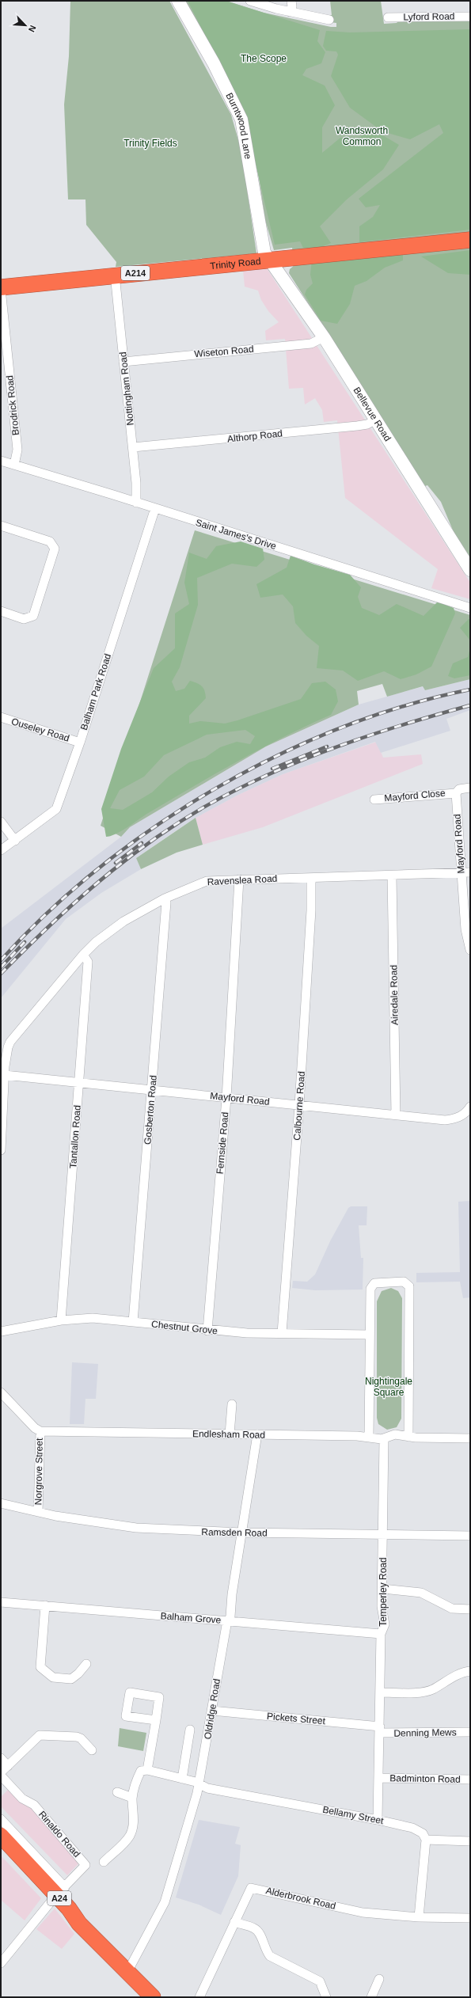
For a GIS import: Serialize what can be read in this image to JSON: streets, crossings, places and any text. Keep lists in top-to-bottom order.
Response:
{
  "streets": {
    "highway": ["Trinity Road", "A214", "A24"],
    "main road": ["Burntwood Lane", "Bellevue Road"],
    "street": [
      "Lyford Road",
      "Wiseton Road",
      "Nottingham Road",
      "Brodrick Road",
      "Althorp Road",
      "Saint James's Drive",
      "Balham Park Road",
      "Ouseley Road",
      "Mayford Close",
      "Mayford Road",
      "Ravenslea Road",
      "Airedale Road",
      "Calbourne Road",
      "Gosberton Road",
      "Tantallon Road",
      "Fernside Road",
      "Chestnut Grove",
      "Endlesham Road",
      "Norgrove Street",
      "Ramsden Road",
      "Temperley Road",
      "Balham Grove",
      "Oldridge Road",
      "Pickets Street",
      "Denning Mews",
      "Badminton Road",
      "Bellamy Street",
      "Rinaldo Road",
      "Alderbrook Road"
    ]
  },
  "crossings": [
    ["Burntwood Lane", "Trinity Road"],
    ["Burntwood Lane", "Bellevue Road"],
    ["Trinity Road", "Nottingham Road"],
    ["Trinity Road", "Brodrick Road"],
    ["Trinity Road", "Bellevue Road"],
    ["Wiseton Road", "Nottingham Road"],
    ["Wiseton Road", "Bellevue Road"],
    ["Nottingham Road", "Althorp Road"],
    ["Nottingham Road", "Saint James's Drive"],
    ["Brodrick Road", "Saint James's Drive"],
    ["Bellevue Road", "Althorp Road"],
    ["Saint James's Drive", "Balham Park Road"],
    ["Balham Park Road", "Ouseley Road"],
    ["Mayford Close", "Mayford Road"],
    ["Mayford Road", "Ravenslea Road"],
    ["Mayford Road", "Airedale Road"],
    ["Mayford Road", "Calbourne Road"],
    ["Mayford Road", "Gosberton Road"],
    ["Mayford Road", "Tantallon Road"],
    ["Mayford Road", "Fernside Road"],
    ["Ravenslea Road", "Airedale Road"],
    ["Ravenslea Road", "Calbourne Road"],
    ["Ravenslea Road", "Gosberton Road"],
    ["Ravenslea Road", "Tantallon Road"],
    ["Ravenslea Road", "Fernside Road"],
    ["Calbourne Road", "Chestnut Grove"],
    ["Gosberton Road", "Chestnut Grove"],
    ["Tantallon Road", "Chestnut Grove"],
    ["Fernside Road", "Chestnut Grove"],
    ["Endlesham Road", "Norgrove Street"],
    ["Endlesham Road", "Temperley Road"],
    ["Endlesham Road", "Oldridge Road"],
    ["Norgrove Street", "Ramsden Road"],
    ["Ramsden Road", "Temperley Road"],
    ["Ramsden Road", "Oldridge Road"],
    ["Temperley Road", "Balham Grove"],
    ["Temperley Road", "Pickets Street"],
    ["Temperley Road", "Denning Mews"],
    ["Temperley Road", "Badminton Road"],
    ["Temperley Road", "Bellamy Street"],
    ["Balham Grove", "Oldridge Road"],
    ["Oldridge Road", "Pickets Street"],
    ["Oldridge Road", "Bellamy Street"],
    ["Oldridge Road", "A24"],
    ["Pickets Street", "Denning Mews"],
    ["Rinaldo Road", "A24"]
  ],
  "parks": [
    "The Scope",
    "Wandsworth Common",
    "Trinity Fields",
    "Nightingale Square"
  ],
  "north": "bottom right"
}
